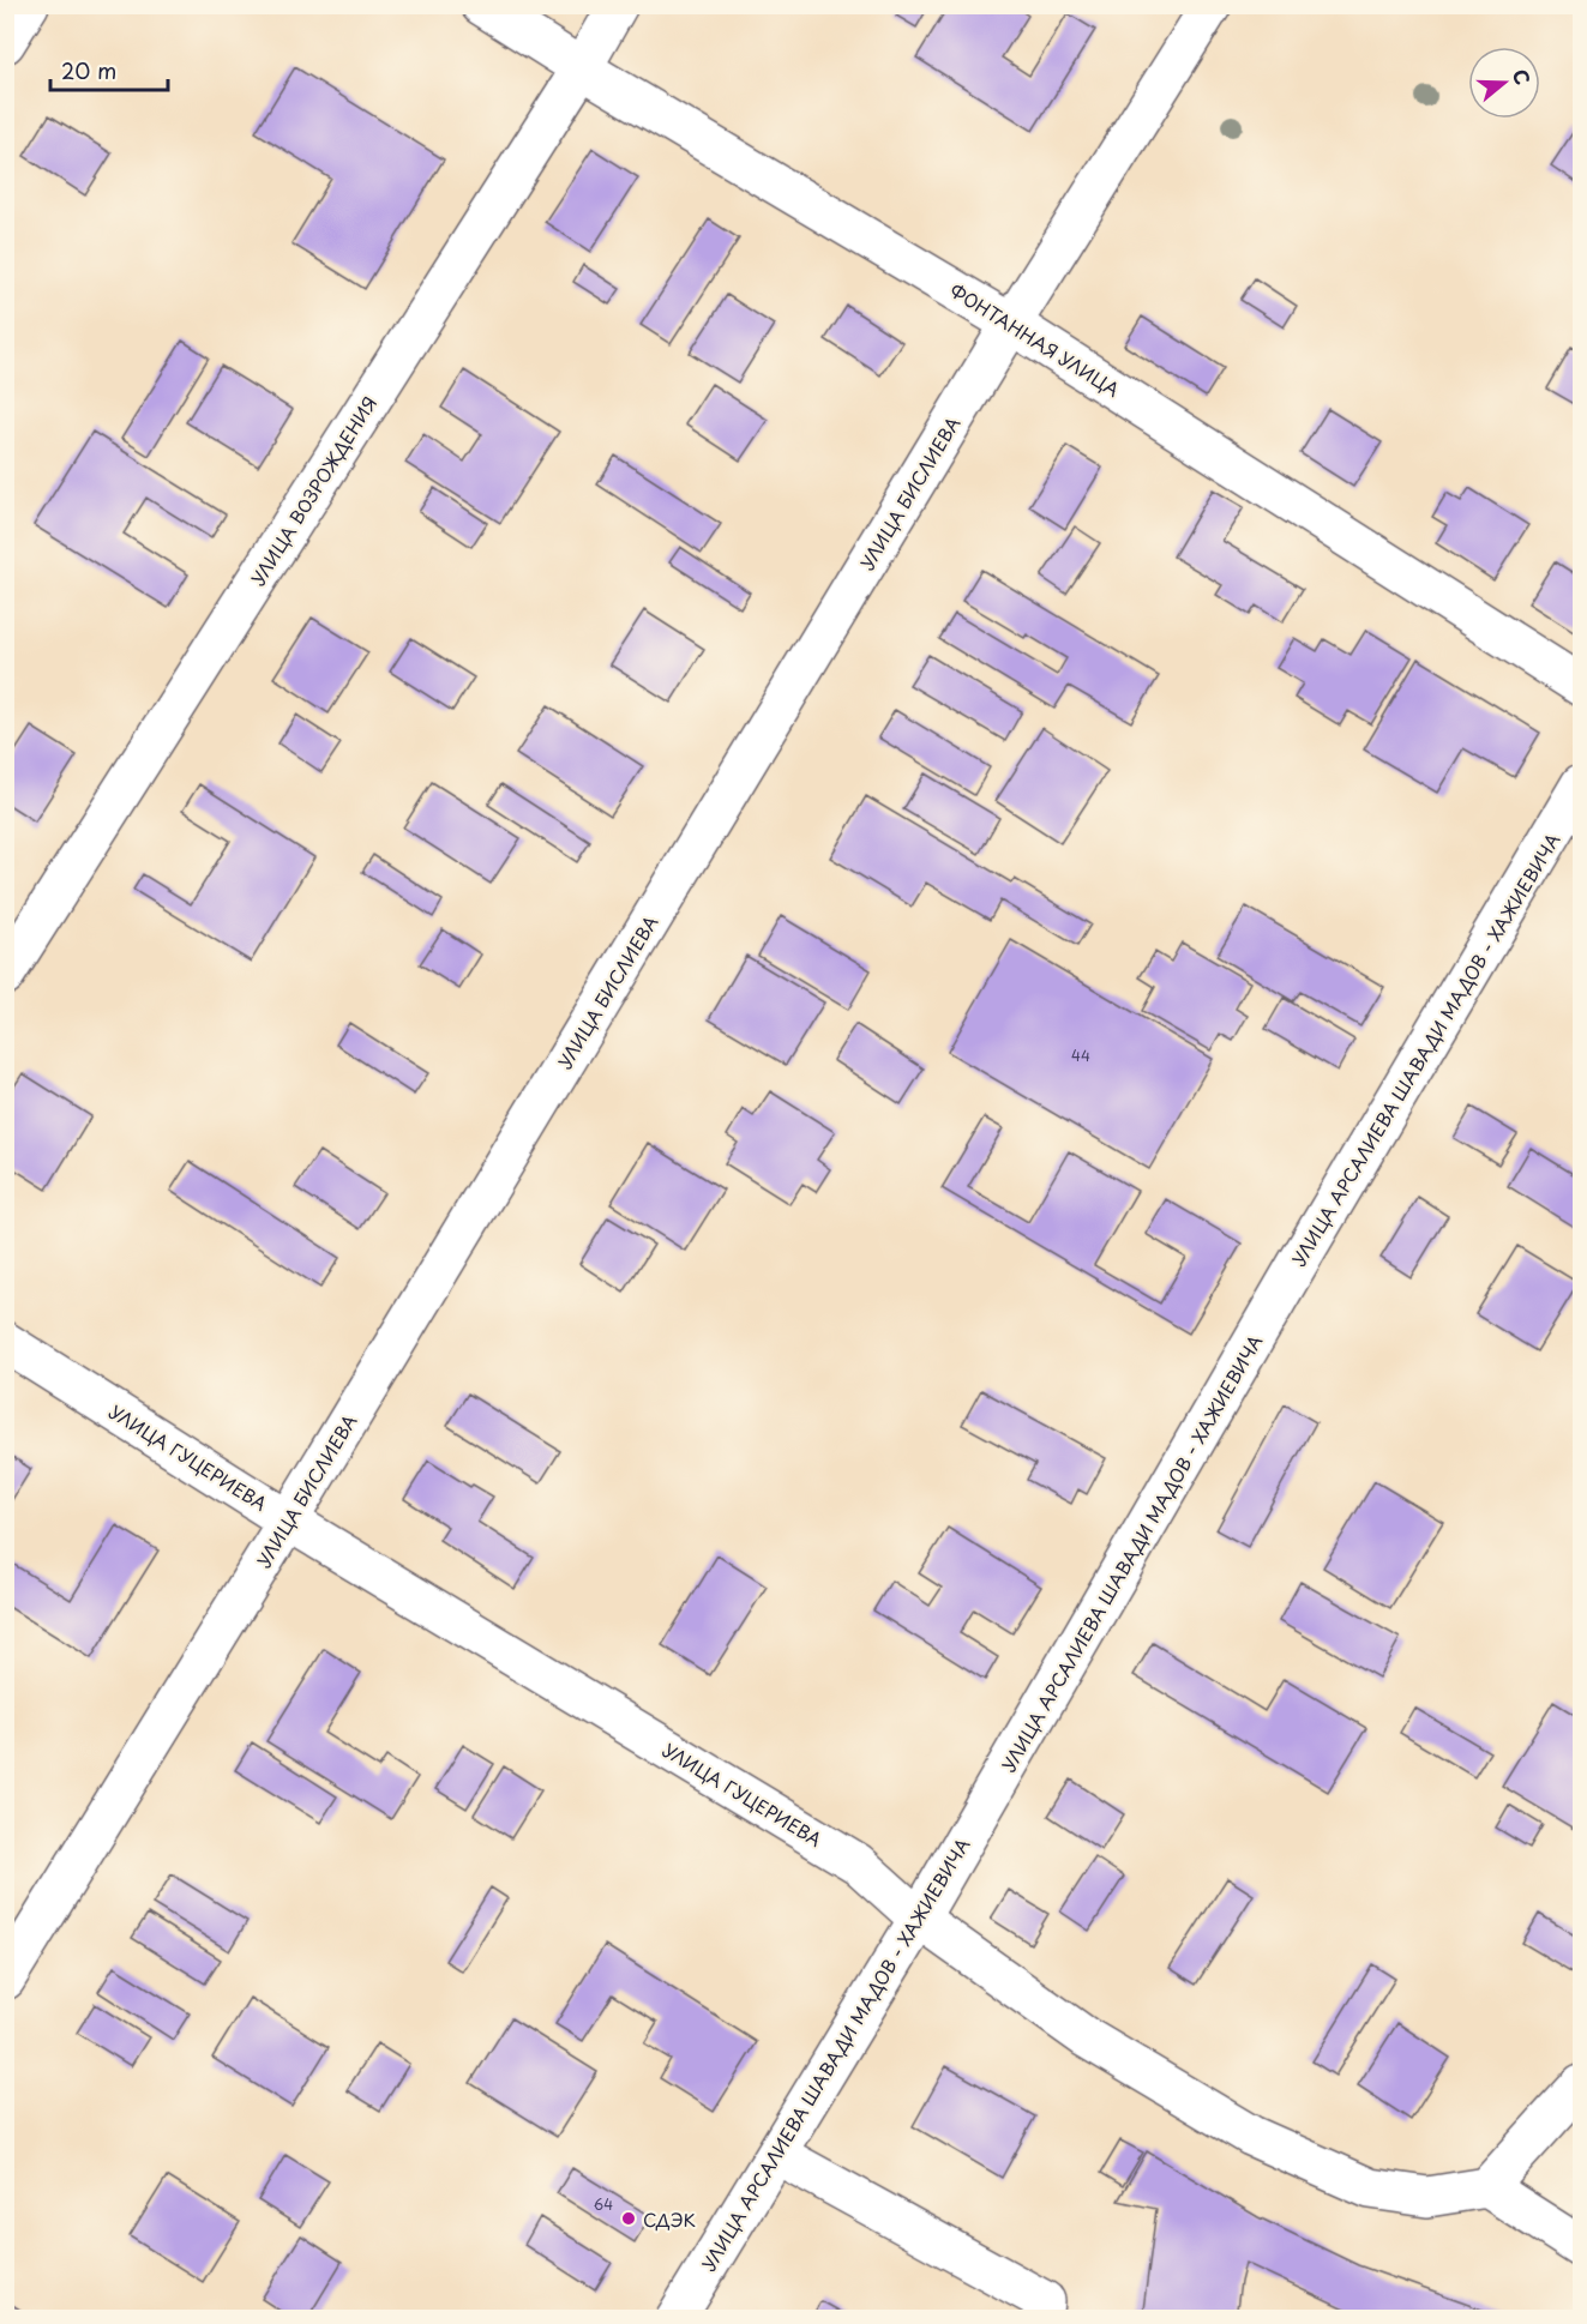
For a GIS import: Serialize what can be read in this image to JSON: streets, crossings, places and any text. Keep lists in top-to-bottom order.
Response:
{
  "streets": {
    "street": [
      "ФОНТАННАЯ УЛИЦА",
      "УЛИЦА ВОЗРОЖДЕНИЯ",
      "УЛИЦА БИСЛИЕВА",
      "УЛИЦА АРСАЛИЕВА ШАВАДИ МАДОВ - ХАЖИЕВИЧА",
      "УЛИЦА ГУЦЕРИЕВА"
    ]
  },
  "crossings": [
    ["ФОНТАННАЯ УЛИЦА", "УЛИЦА ВОЗРОЖДЕНИЯ"],
    ["ФОНТАННАЯ УЛИЦА", "УЛИЦА БИСЛИЕВА"],
    ["УЛИЦА БИСЛИЕВА", "УЛИЦА ГУЦЕРИЕВА"],
    ["УЛИЦА АРСАЛИЕВА ШАВАДИ МАДОВ - ХАЖИЕВИЧА", "УЛИЦА ГУЦЕРИЕВА"]
  ],
  "places": ["СДЭК"],
  "house_numbers": ["44", "64"],
  "scale_bar": "20 m",
  "north": "right"
}
